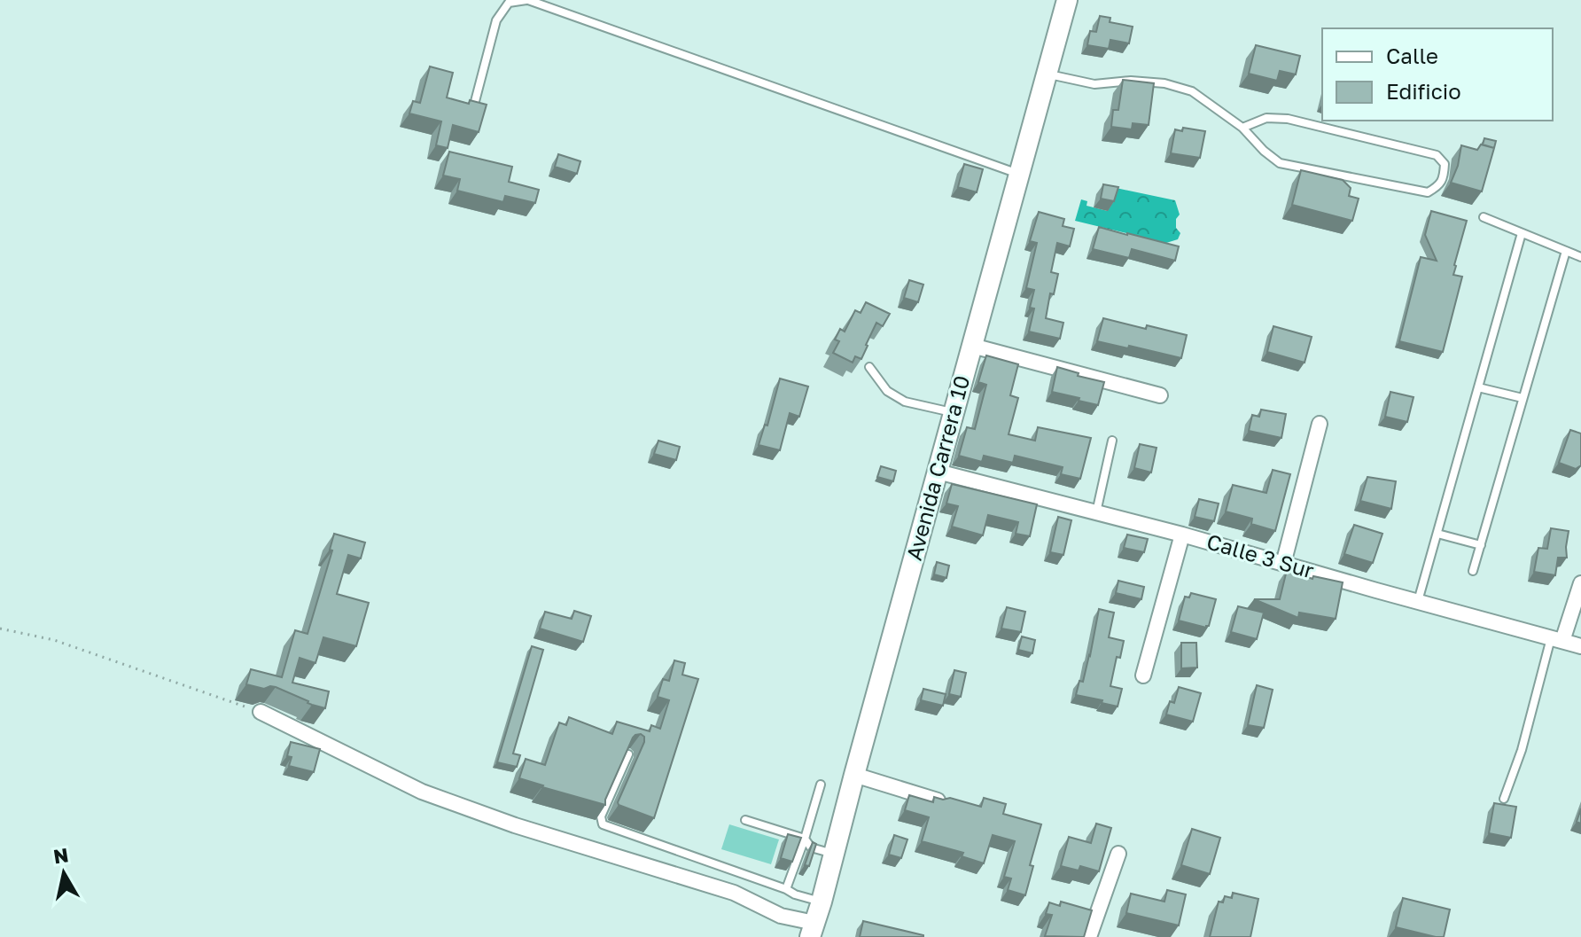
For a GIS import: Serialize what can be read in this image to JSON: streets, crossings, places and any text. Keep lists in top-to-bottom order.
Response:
{
  "streets": {
    "street": ["Avenida Carrera 10", "Calle 3 Sur"]
  },
  "crossings": [
    ["Avenida Carrera 10", "Calle 3 Sur"]
  ],
  "legend": ["Calle", "Edificio"],
  "north": "top"
}
